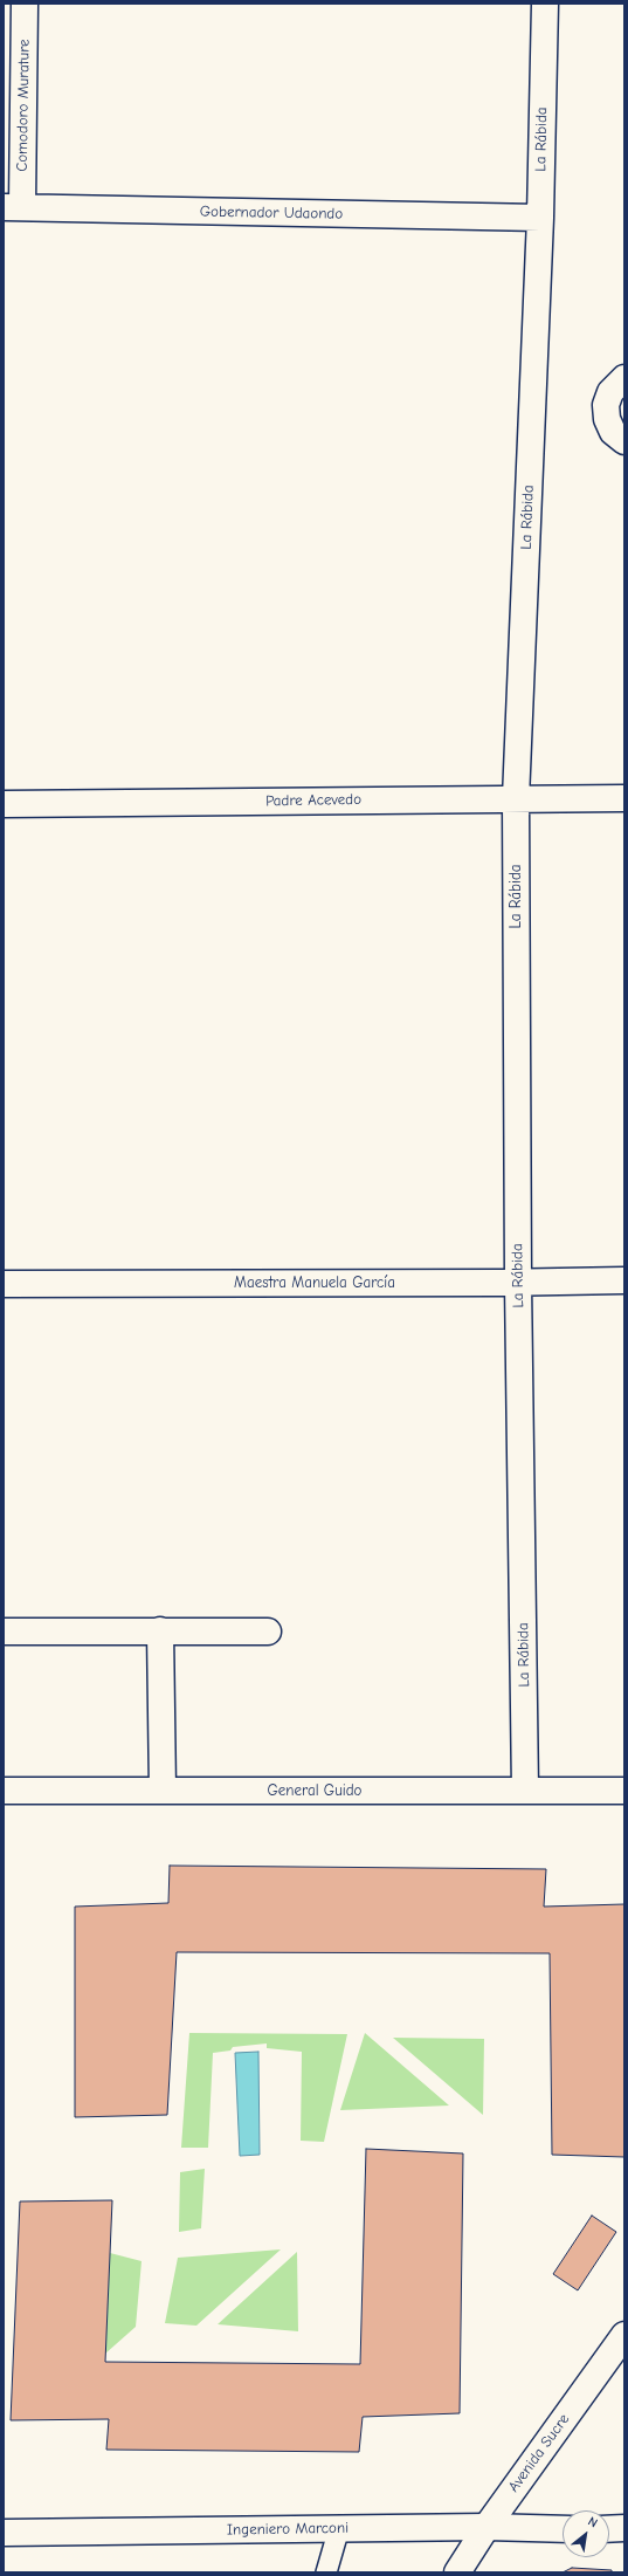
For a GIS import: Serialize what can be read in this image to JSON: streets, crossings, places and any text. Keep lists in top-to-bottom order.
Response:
{
  "streets": {
    "street": [
      "Comodoro Murature",
      "La Rábida",
      "Gobernador Udaondo",
      "Padre Acevedo",
      "Maestra Manuela García",
      "General Guido",
      "Avenida Sucre",
      "Ingeniero Marconi"
    ]
  },
  "crossings": [
    ["Comodoro Murature", "Gobernador Udaondo"],
    ["La Rábida", "Gobernador Udaondo"],
    ["La Rábida", "Padre Acevedo"],
    ["La Rábida", "Maestra Manuela García"],
    ["La Rábida", "General Guido"],
    ["Avenida Sucre", "Ingeniero Marconi"]
  ],
  "north": "top right"
}
